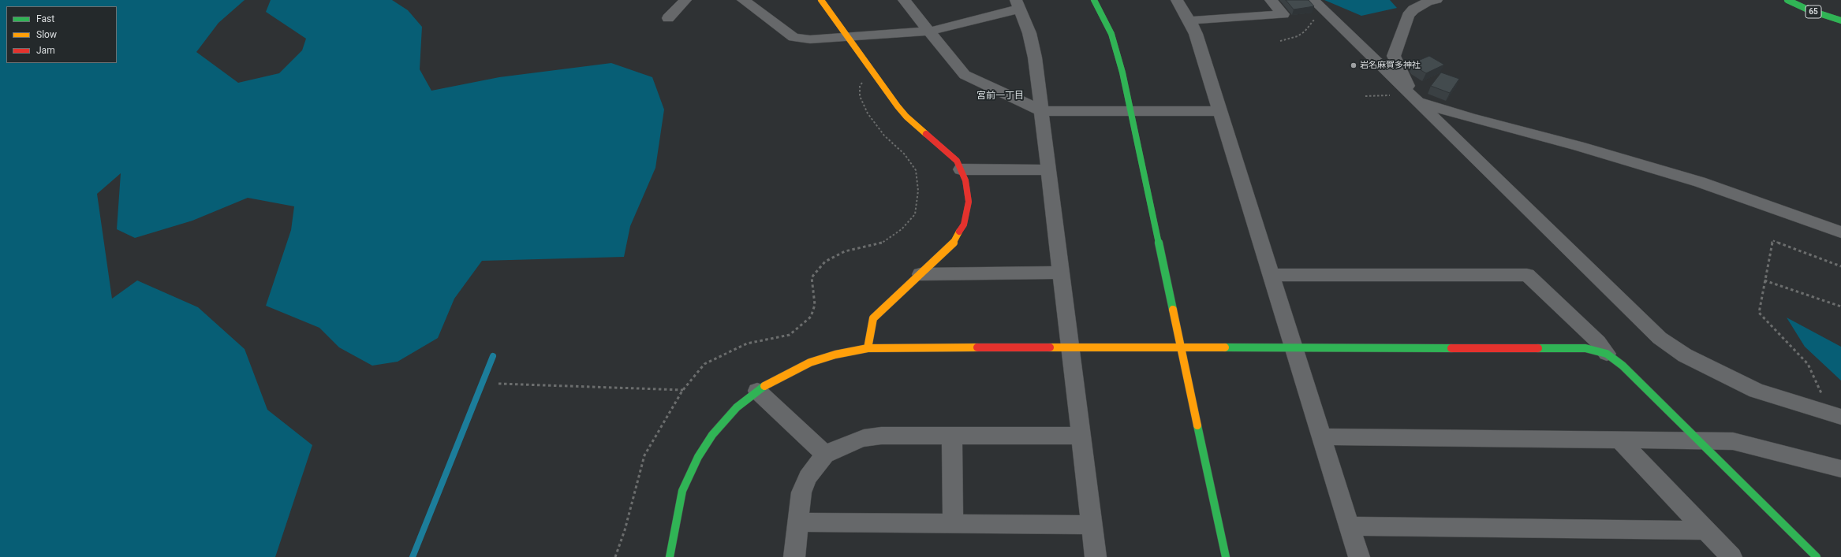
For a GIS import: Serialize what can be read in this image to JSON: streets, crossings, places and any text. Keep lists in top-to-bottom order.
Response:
{
  "streets": {
    "street": ["65"]
  },
  "districts": ["宮前一丁目"],
  "places": ["岩名麻賀多神社"],
  "legend": ["Fast", "Slow", "Jam"]
}
